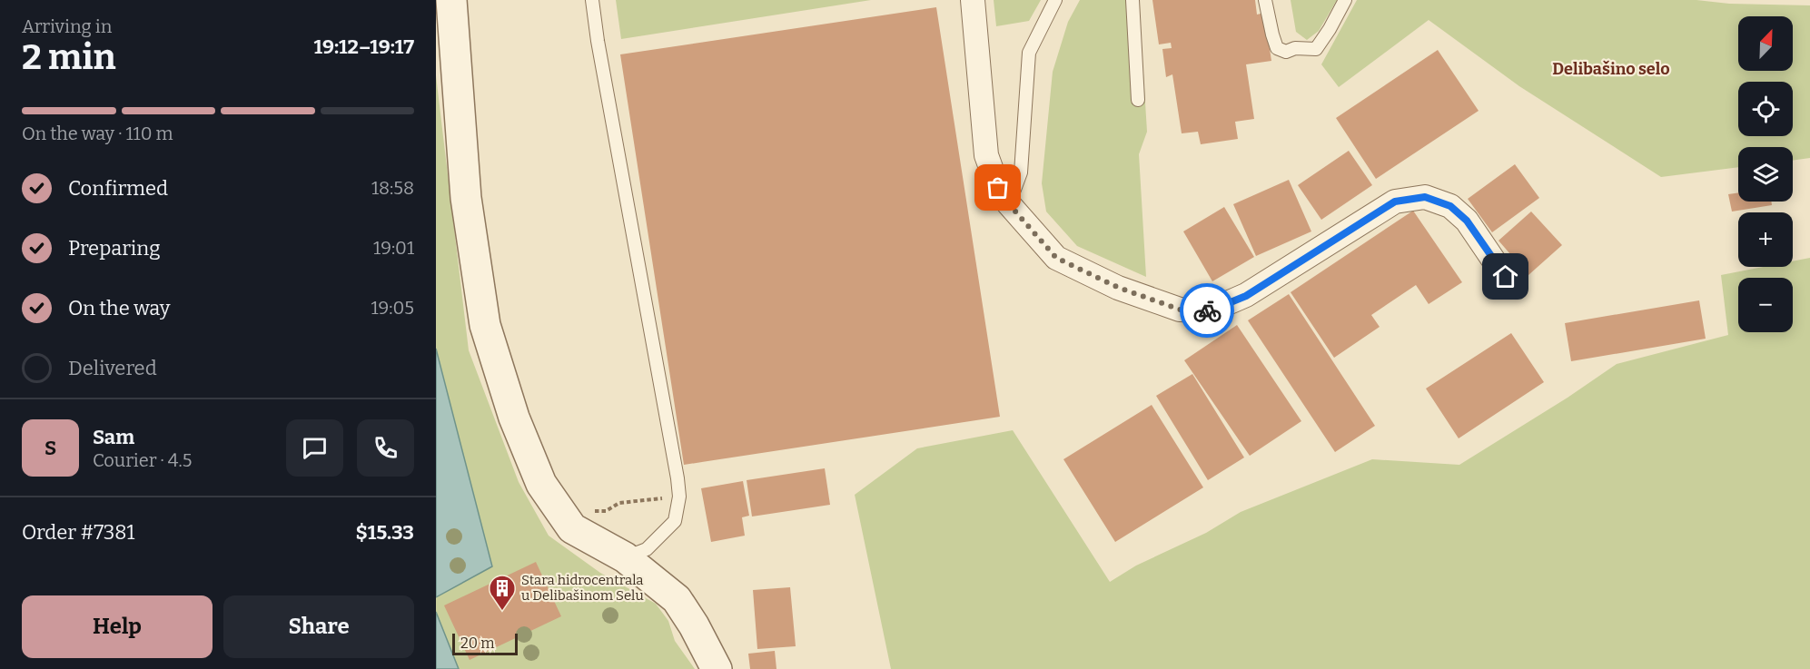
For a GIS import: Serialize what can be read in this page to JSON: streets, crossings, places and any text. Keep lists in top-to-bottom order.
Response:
{
  "districts": ["Delibašino selo"],
  "places": {
    "building": ["Stara hidrocentrala u Delibašinom Selu"]
  },
  "scale_bar": "20 m",
  "north": "top right",
  "page": {
    "heading": ["2 min", "Arriving in", "19:12–19:17"],
    "panel": [
      "Sam",
      "Courier · 4.5",
      "Order #7381",
      "$15.33"
    ],
    "map_buttons": ["+", "−"],
    "bar": "On the way · 110 m",
    "list": [
      ["Confirmed", "18:58"],
      ["Preparing", "19:01"],
      ["On the way", "19:05"],
      "Delivered"
    ],
    "round": "S",
    "buttons": ["Help", "Share"],
    "scale": "20 m"
  }
}
